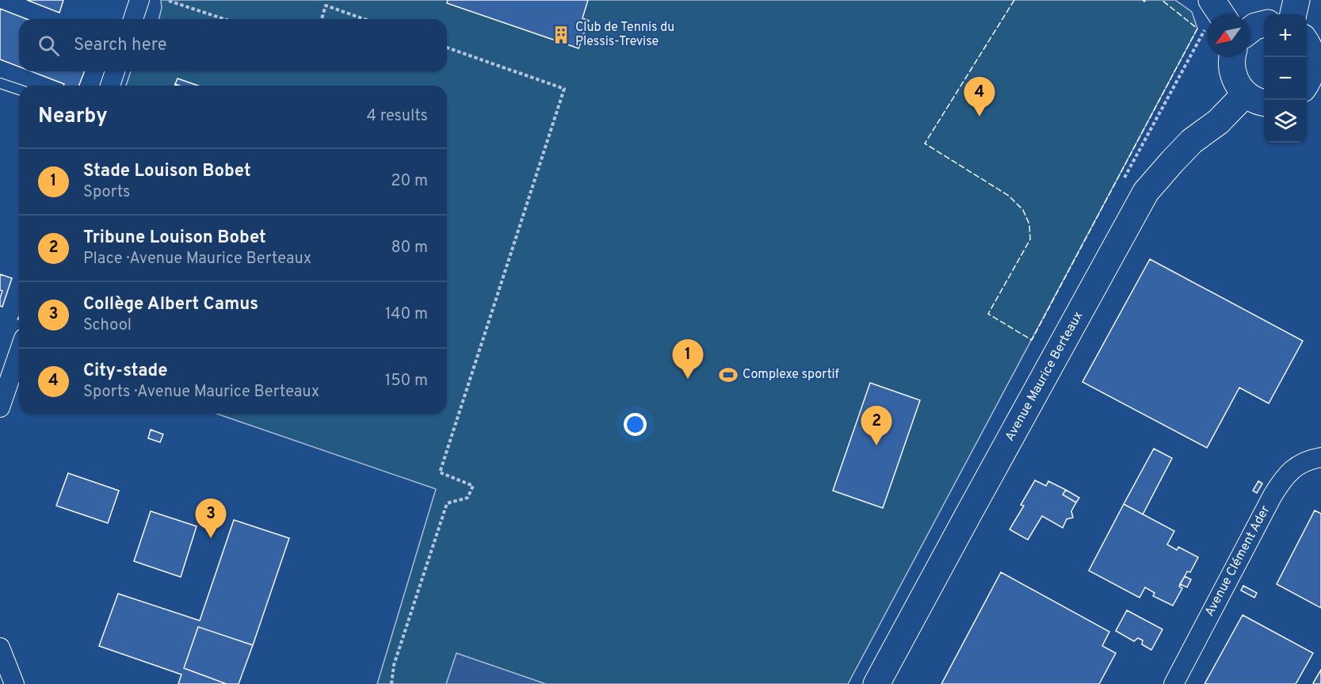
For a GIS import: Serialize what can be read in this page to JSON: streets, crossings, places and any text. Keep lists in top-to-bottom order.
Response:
{
  "streets": {
    "main road": ["Avenue Maurice Berteaux"],
    "street": ["Avenue Clément Ader"]
  },
  "places": {
    "building": ["Club de Tennis du Plessis-Trevise"],
    "sports": ["Complexe sportif"]
  },
  "north": "bottom left",
  "page": {
    "map_buttons": ["+", "−"],
    "search": "Search here",
    "pins": [
      "4",
      "1",
      "2",
      "3"
    ],
    "heading": ["Nearby", "4 results"],
    "list": [
      {
        "mark": "1",
        "name": "Stade Louison Bobet",
        "note": "Sports",
        "value": "20 m"
      },
      {
        "mark": "2",
        "name": "Tribune Louison Bobet",
        "note": "Place · Avenue Maurice Berteaux",
        "value": "80 m"
      },
      {
        "mark": "3",
        "name": "Collège Albert Camus",
        "note": "School",
        "value": "140 m"
      },
      {
        "mark": "4",
        "name": "City-stade",
        "note": "Sports · Avenue Maurice Berteaux",
        "value": "150 m"
      }
    ]
  }
}
